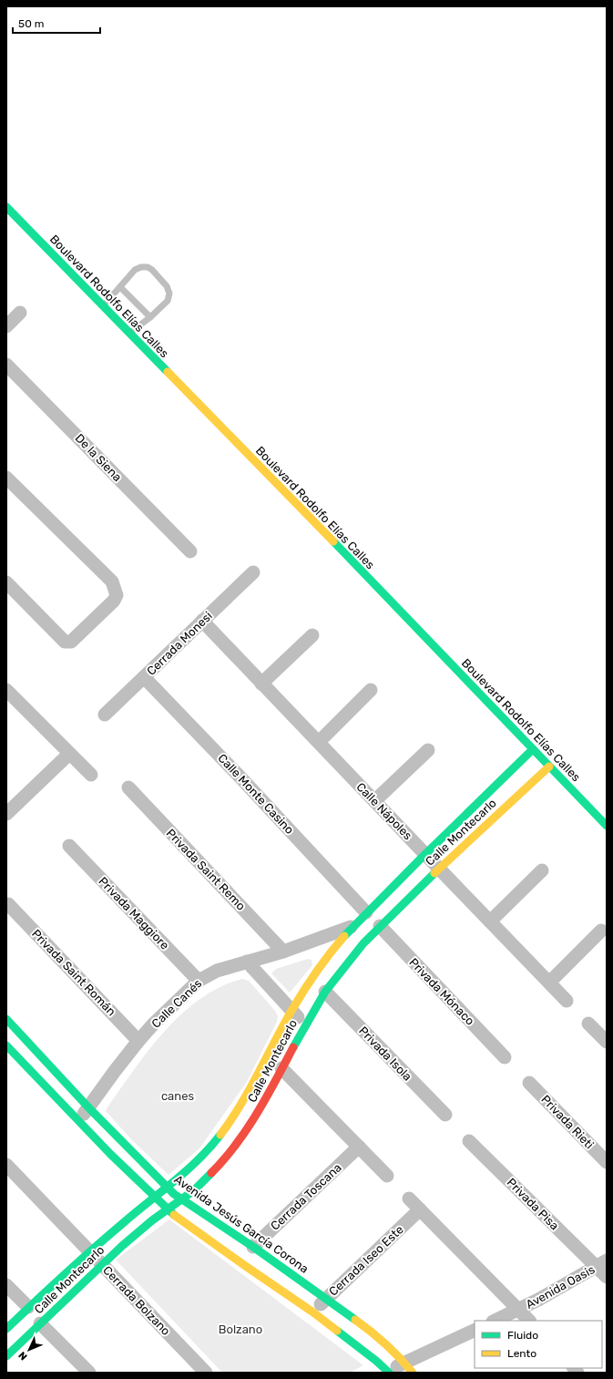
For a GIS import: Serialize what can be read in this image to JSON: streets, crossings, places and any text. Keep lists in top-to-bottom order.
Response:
{
  "streets": {
    "street": [
      "Boulevard Rodolfo Elías Calles",
      "De la Siena",
      "Cerrada Monesi",
      "Calle Monte Casino",
      "Calle Nápoles",
      "Calle Montecarlo",
      "Privada Saint Remo",
      "Privada Maggiore",
      "Privada Saint Román",
      "Privada Mónaco",
      "Calle Canés",
      "Privada Isola",
      "Privada Rieti",
      "Cerrada Toscana",
      "Privada Pisa",
      "Avenida Jesús García Corona",
      "Cerrada Iseo Este",
      "Avenida Oasis",
      "Cerrada Bolzano"
    ]
  },
  "crossings": [
    ["Boulevard Rodolfo Elías Calles", "Calle Montecarlo"],
    ["Cerrada Monesi", "Calle Monte Casino"],
    ["Cerrada Monesi", "Calle Nápoles"],
    ["Calle Monte Casino", "Calle Montecarlo"],
    ["Calle Nápoles", "Calle Montecarlo"],
    ["Calle Montecarlo", "Privada Mónaco"],
    ["Calle Montecarlo", "Calle Canés"],
    ["Calle Montecarlo", "Privada Isola"],
    ["Calle Montecarlo", "Avenida Jesús García Corona"],
    ["Calle Montecarlo", "Cerrada Bolzano"],
    ["Privada Saint Remo", "Calle Canés"],
    ["Privada Maggiore", "Calle Canés"],
    ["Privada Saint Román", "Calle Canés"],
    ["Calle Canés", "Avenida Jesús García Corona"],
    ["Cerrada Toscana", "Avenida Jesús García Corona"],
    ["Privada Pisa", "Avenida Oasis"],
    ["Avenida Jesús García Corona", "Cerrada Iseo Este"]
  ],
  "parks": ["canes", "Bolzano"],
  "legend": ["Fluido", "Lento"],
  "scale_bar": "50 m",
  "north": "bottom left"
}
